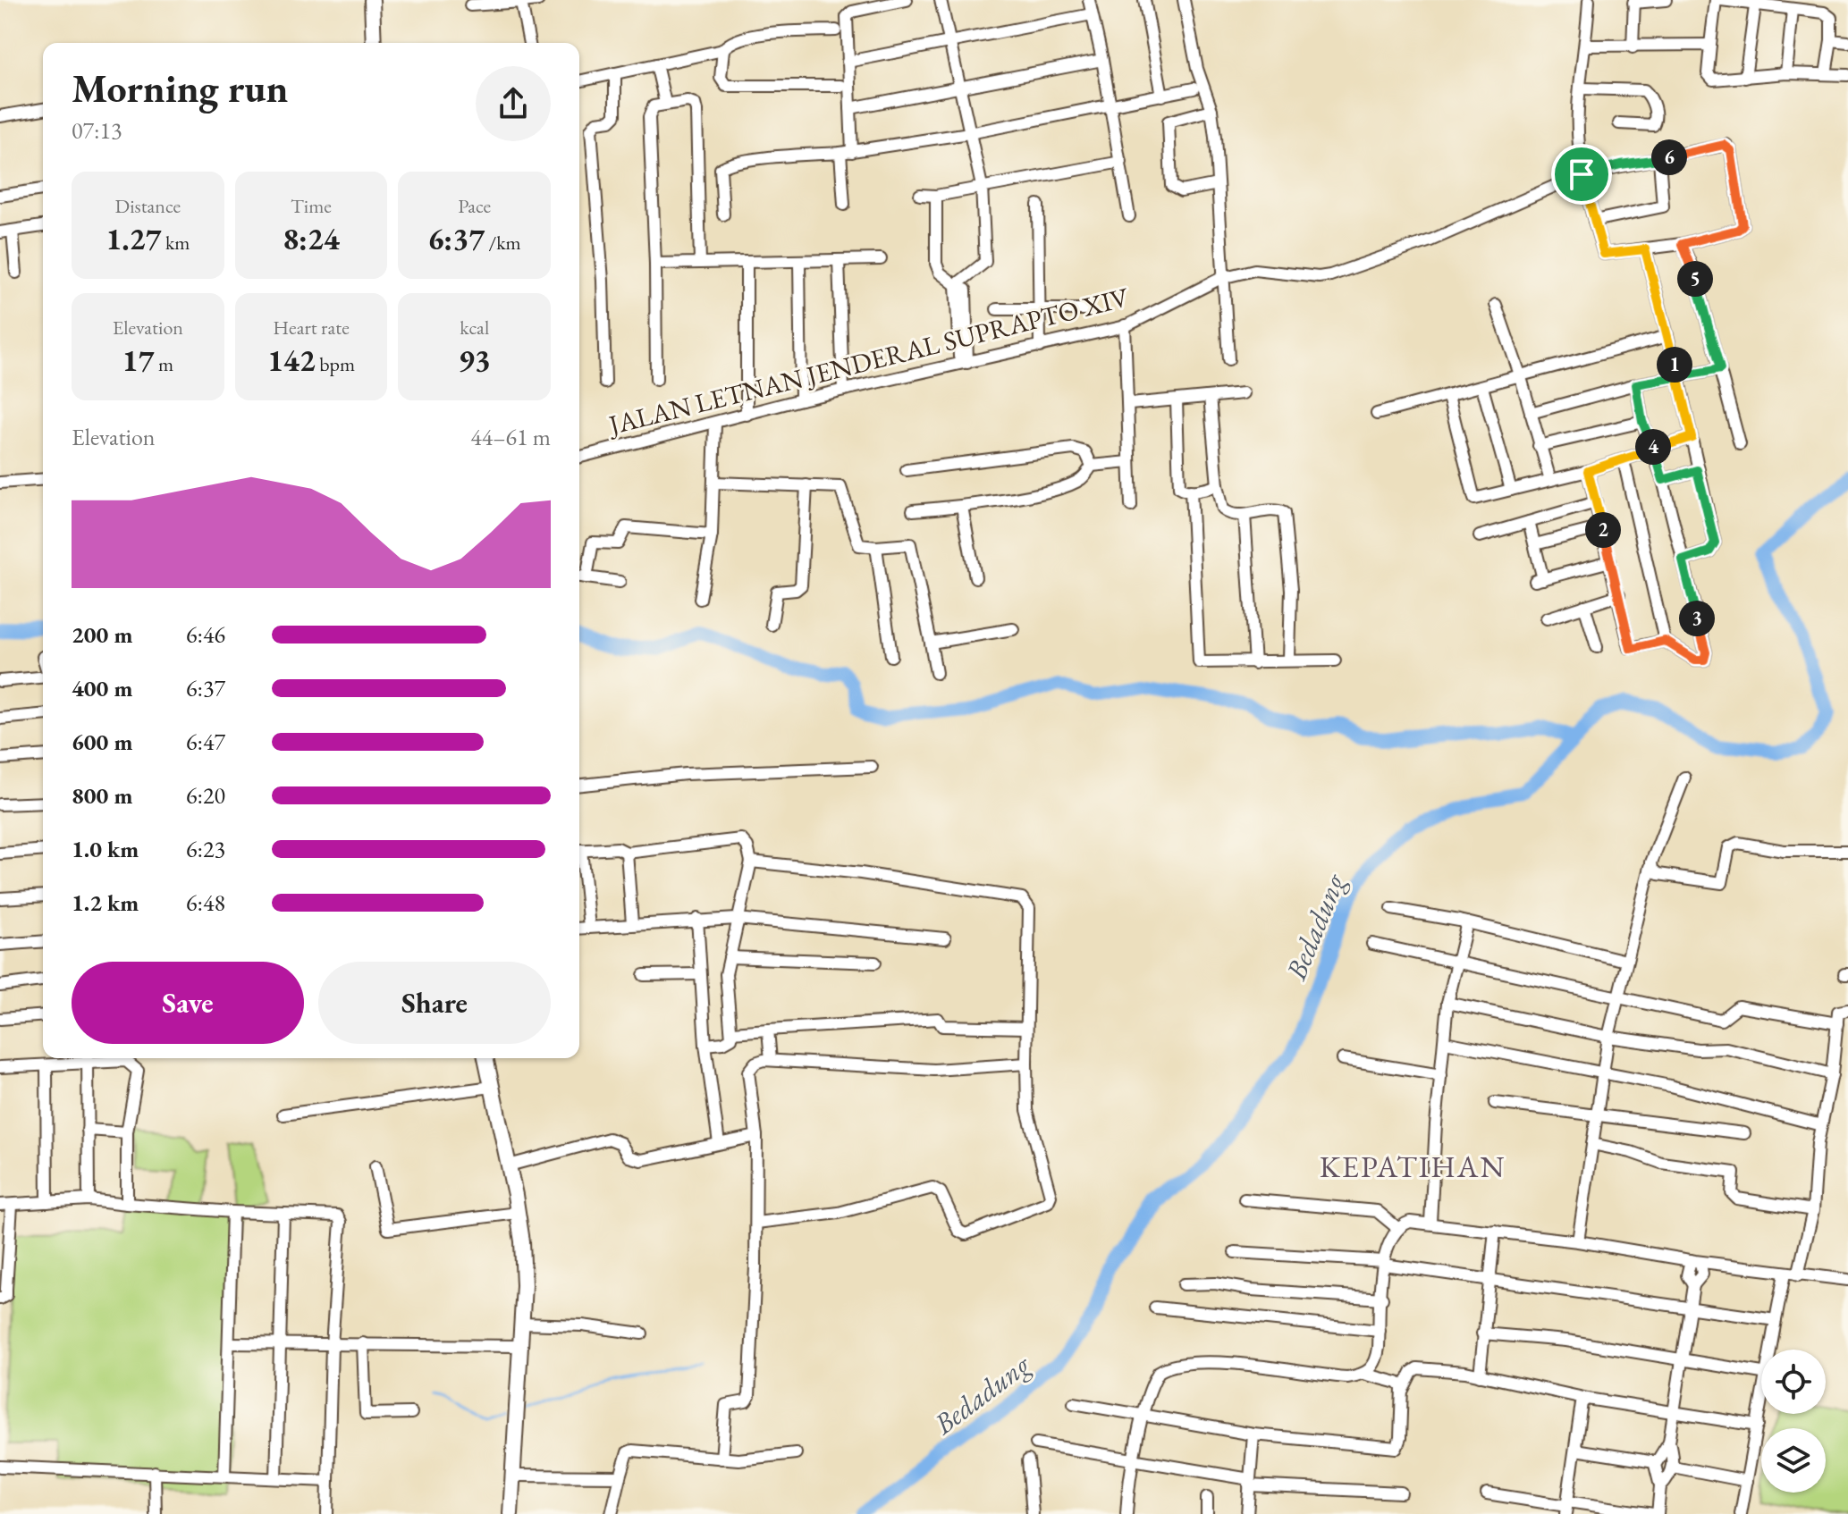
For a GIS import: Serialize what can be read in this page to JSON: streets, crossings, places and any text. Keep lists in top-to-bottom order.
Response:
{
  "streets": {
    "street": ["JALAN LETNAN JENDERAL SUPRAPTO XIV"]
  },
  "districts": ["KEPATIHAN"],
  "water": ["Bedadung"],
  "page": {
    "heading": ["Morning run", "07:13"],
    "pins": [
      "6",
      "5",
      "1",
      "4",
      "2",
      "3"
    ],
    "stats": [
      ["Distance", "1.27 km"],
      ["Time", "8:24"],
      ["Pace", "6:37 /km"],
      ["Elevation", "17 m"],
      ["Heart rate", "142 bpm"],
      ["kcal", "93"]
    ],
    "chart": ["Elevation", "44–61 m"],
    "list": [
      {
        "name": "200 m",
        "note": "6:46"
      },
      {
        "name": "400 m",
        "note": "6:37"
      },
      {
        "name": "600 m",
        "note": "6:47"
      },
      {
        "name": "800 m",
        "note": "6:20"
      },
      {
        "name": "1.0 km",
        "note": "6:23"
      },
      {
        "name": "1.2 km",
        "note": "6:48"
      }
    ],
    "buttons": ["Save", "Share"]
  }
}
